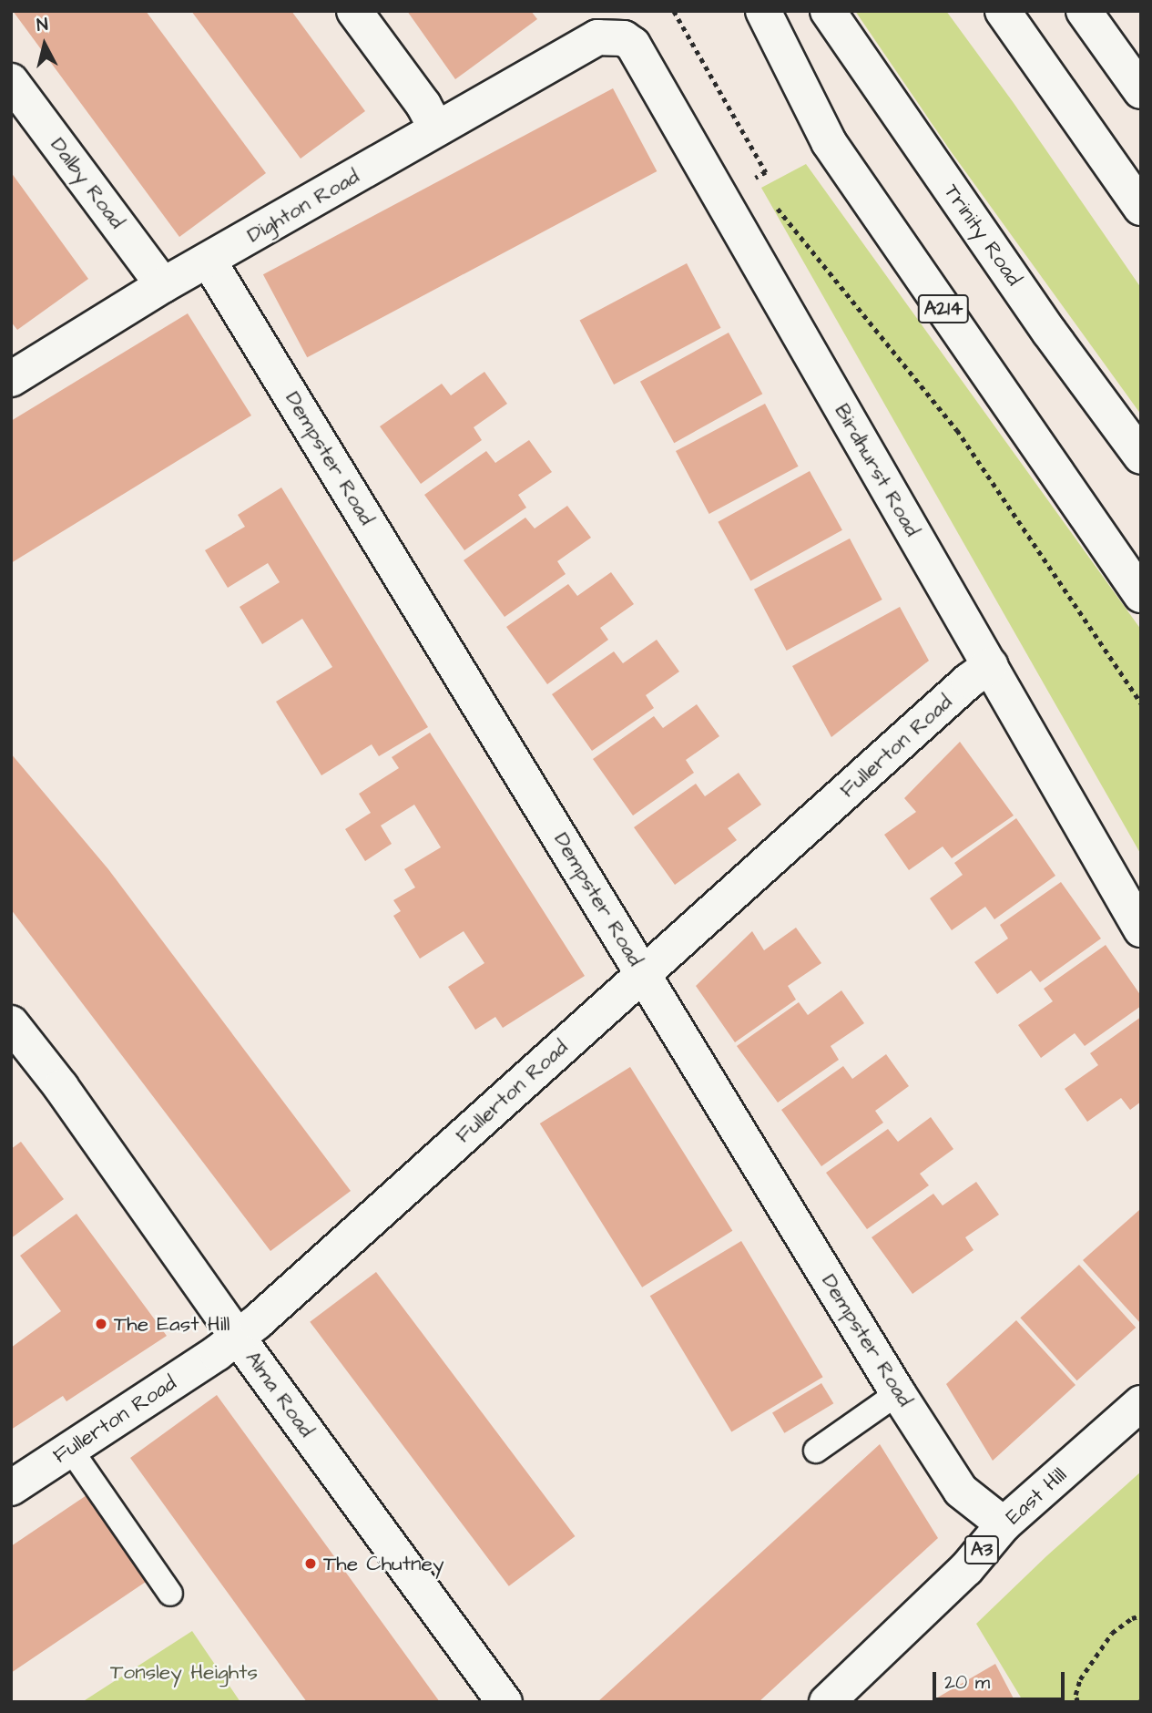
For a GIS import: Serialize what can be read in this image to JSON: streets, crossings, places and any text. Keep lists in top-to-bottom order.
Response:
{
  "streets": {
    "main road": [
      "Dalby Road",
      "Dighton Road",
      "Trinity Road",
      "A214",
      "Dempster Road",
      "Birdhurst Road",
      "Fullerton Road",
      "Alma Road",
      "East Hill",
      "A3"
    ]
  },
  "crossings": [
    ["Dalby Road", "Dighton Road"],
    ["Dighton Road", "Dempster Road"],
    ["Dighton Road", "Birdhurst Road"],
    ["Dempster Road", "Fullerton Road"],
    ["Dempster Road", "East Hill"],
    ["Birdhurst Road", "Fullerton Road"],
    ["Fullerton Road", "Alma Road"]
  ],
  "parks": ["Tonsley Heights"],
  "places": ["The East Hill", "The Chutney"],
  "scale_bar": "20 m",
  "north": "top"
}
